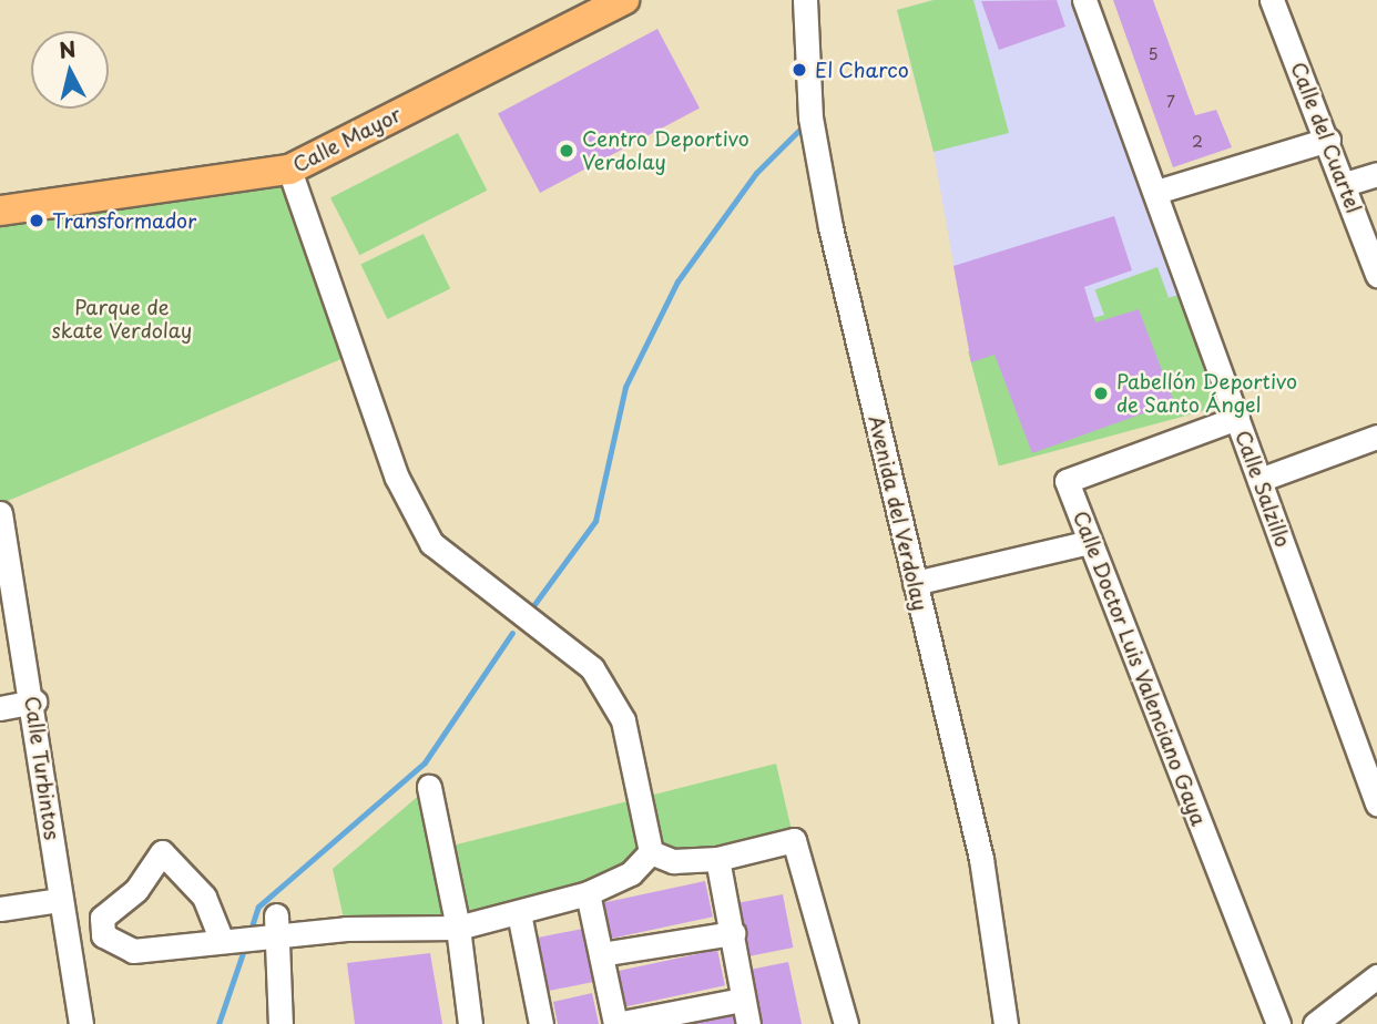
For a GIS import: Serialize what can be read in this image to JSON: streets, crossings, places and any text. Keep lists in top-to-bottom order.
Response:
{
  "streets": {
    "main road": ["Calle Mayor"],
    "street": [
      "Calle del Cuartel",
      "Calle Salzillo",
      "Avenida del Verdolay",
      "Calle Doctor Luis Valenciano Gaya",
      "Calle Turbintos"
    ]
  },
  "crossings": [
    ["Calle Salzillo", "Calle Doctor Luis Valenciano Gaya"]
  ],
  "parks": ["Parque de skate Verdolay"],
  "places": [
    "El Charco",
    "Centro Deportivo Verdolay",
    "Transformador",
    "Pabellón Deportivo de Santo Ángel"
  ],
  "house_numbers": ["5", "7", "2"],
  "north": "top"
}
